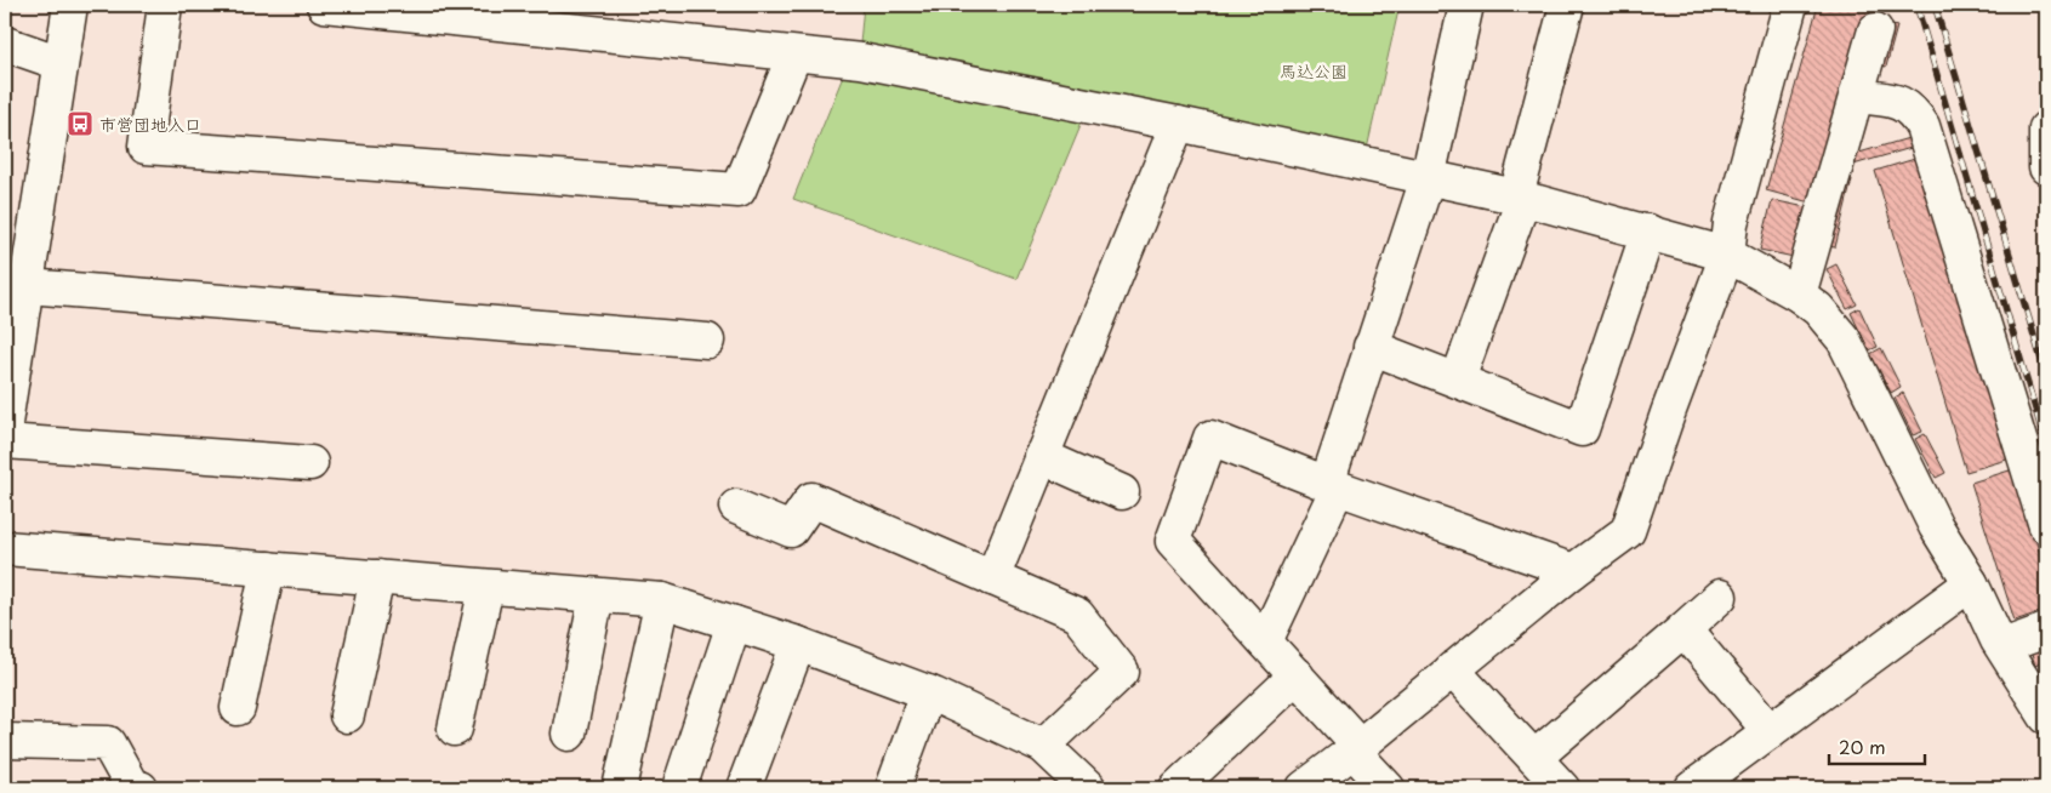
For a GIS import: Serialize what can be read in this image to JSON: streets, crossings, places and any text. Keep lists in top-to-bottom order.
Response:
{
  "parks": ["馬込公園"],
  "places": {
    "bus stop": ["市営団地入口"]
  },
  "scale_bar": "20 m"
}
